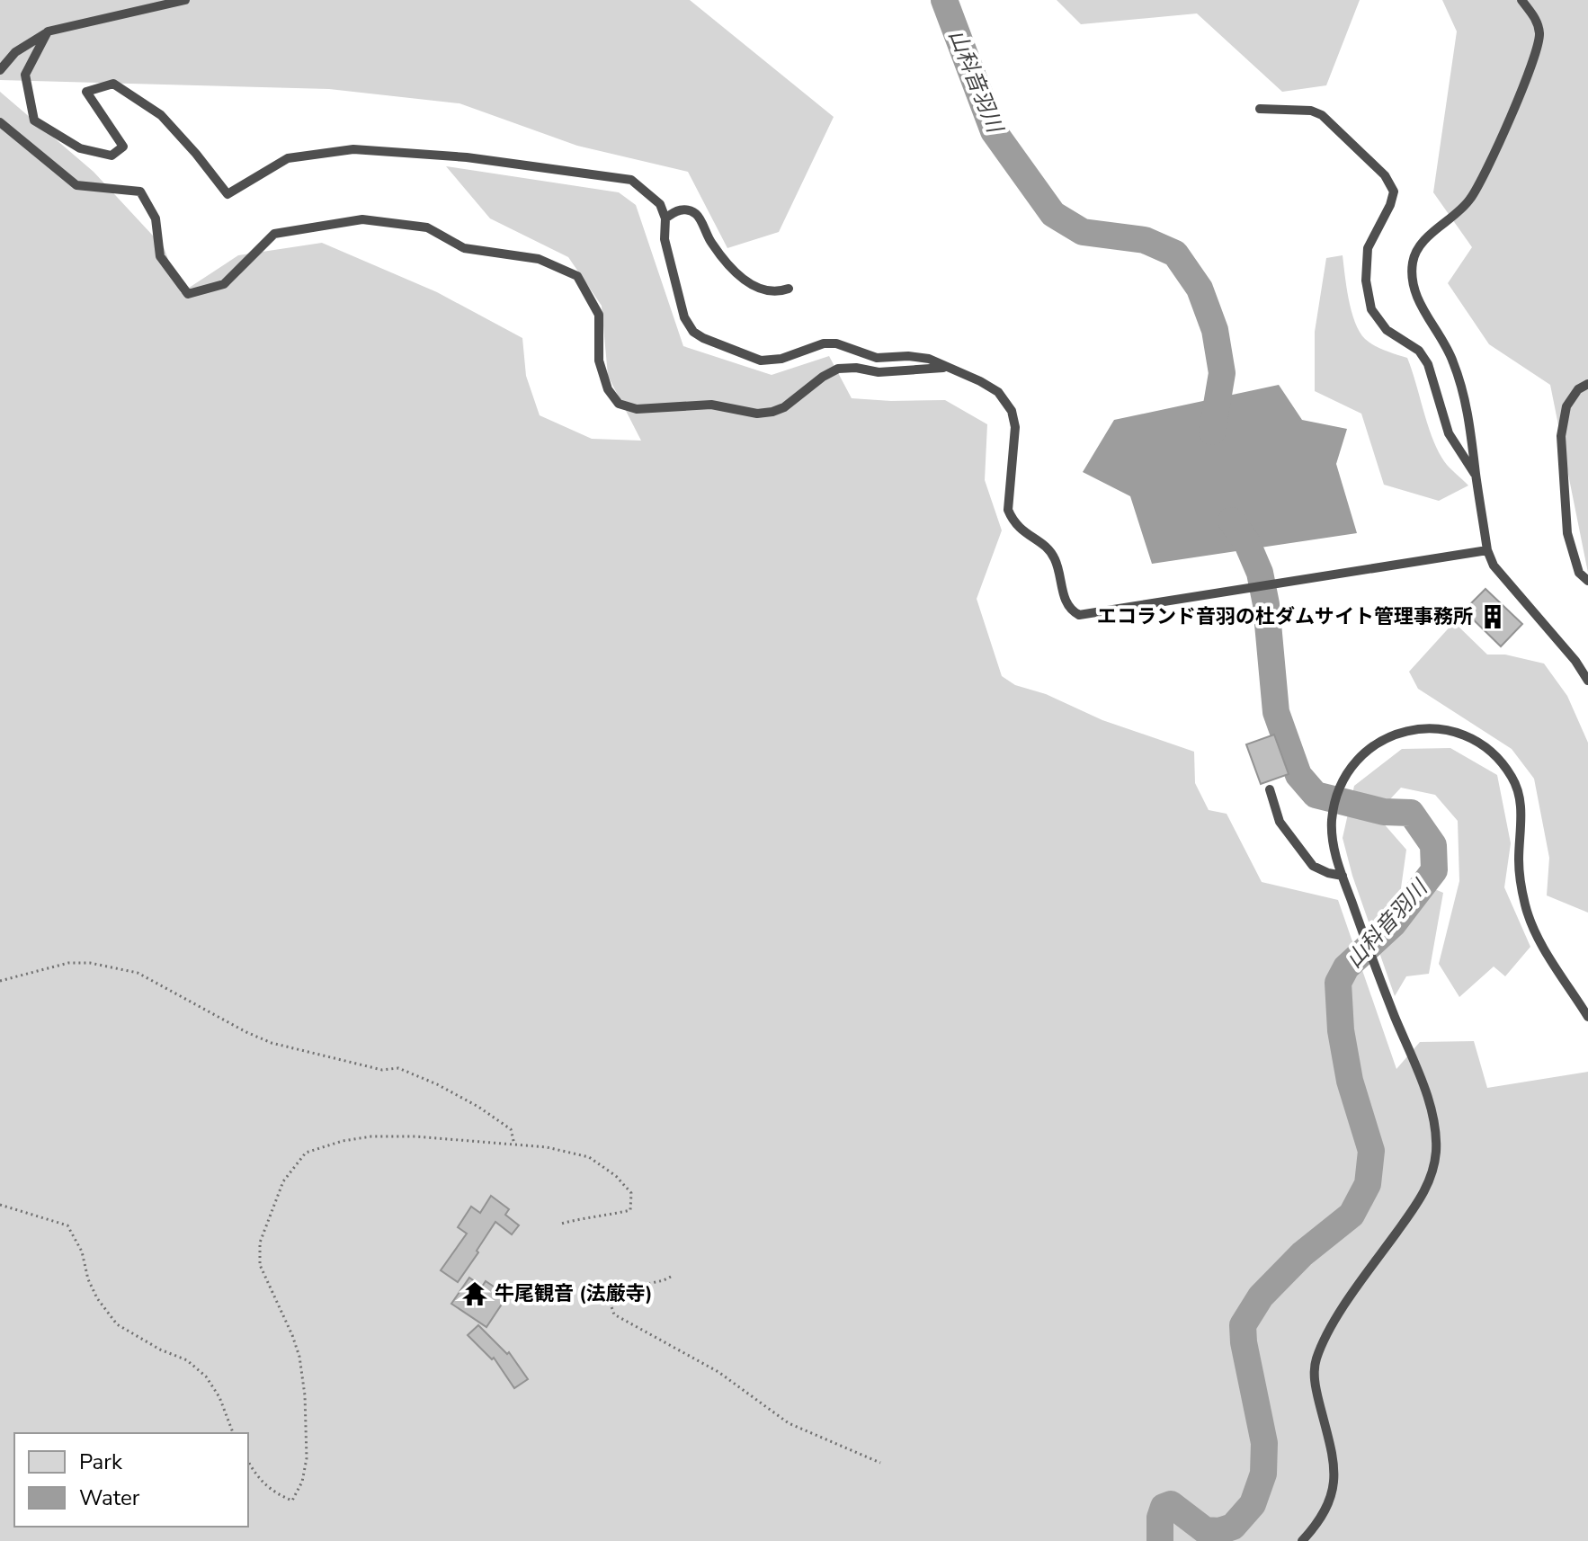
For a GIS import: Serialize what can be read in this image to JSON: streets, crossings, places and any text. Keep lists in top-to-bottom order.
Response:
{
  "water": ["山科音羽川"],
  "places": {
    "building": ["エコランド音羽の杜ダムサイト管理事務所"],
    "temple": ["牛尾観音 (法厳寺)"]
  },
  "legend": ["Park", "Water"]
}
